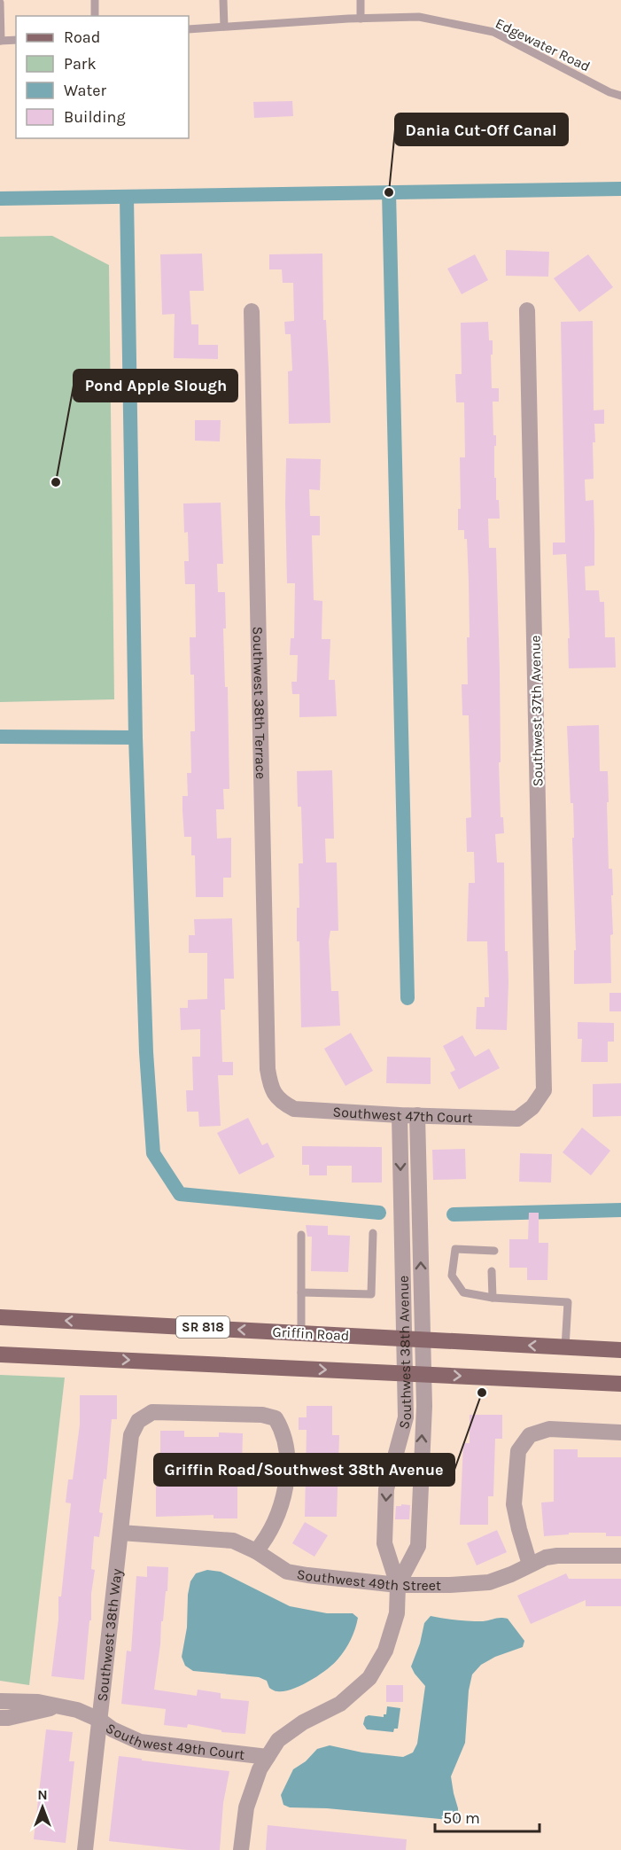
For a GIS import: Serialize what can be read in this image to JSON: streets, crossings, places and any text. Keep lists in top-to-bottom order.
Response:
{
  "streets": {
    "main road": ["SR 818", "Griffin Road"],
    "street": [
      "Southwest 38th Terrace",
      "Southwest 37th Avenue",
      "Southwest 47th Court",
      "Southwest 38th Avenue",
      "Southwest 49th Street",
      "Southwest 38th Way",
      "Southwest 49th Court"
    ],
    "lane": ["Edgewater Road"]
  },
  "crossings": [
    ["Southwest 38th Terrace", "Southwest 47th Court"],
    ["Southwest 37th Avenue", "Southwest 47th Court"],
    ["Southwest 47th Court", "Southwest 38th Avenue"],
    ["Griffin Road", "Southwest 38th Avenue"],
    ["Southwest 38th Avenue", "Southwest 49th Street"],
    ["Southwest 38th Avenue", "Southwest 49th Court"],
    ["Southwest 49th Street", "Southwest 38th Way"],
    ["Southwest 38th Way", "Southwest 49th Court"]
  ],
  "places": ["Dania Cut-Off Canal", "Pond Apple Slough", "Griffin Road/Southwest 38th Avenue"],
  "legend": [
    "Road",
    "Park",
    "Water",
    "Building"
  ],
  "scale_bar": "50 m",
  "north": "top"
}
